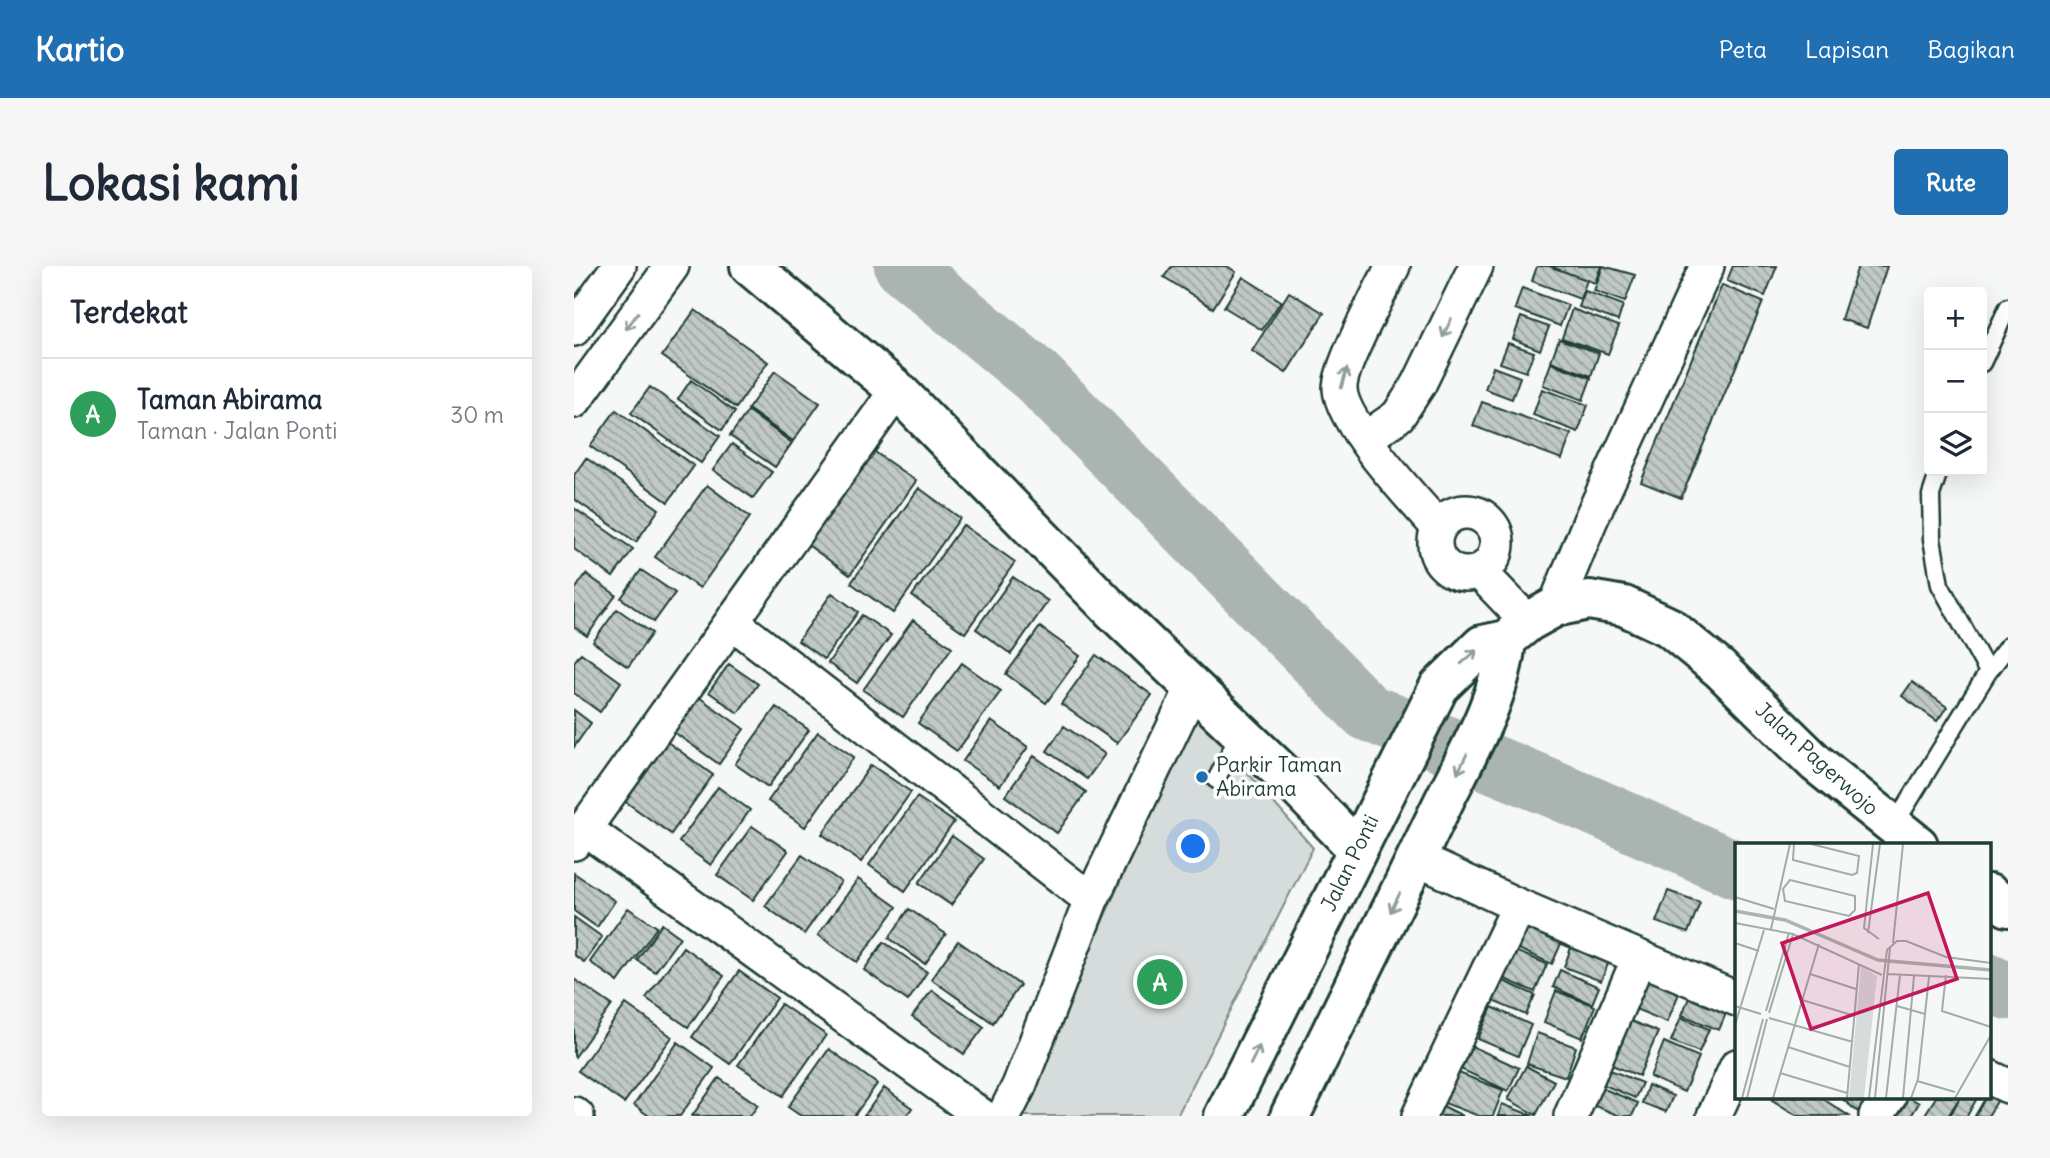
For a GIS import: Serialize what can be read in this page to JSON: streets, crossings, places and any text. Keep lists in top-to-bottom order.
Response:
{
  "streets": {
    "main road": ["Jalan Pagerwojo", "Jalan Ponti"]
  },
  "crossings": [
    ["Jalan Pagerwojo", "Jalan Ponti"]
  ],
  "places": ["Parkir Taman Abirama"],
  "page": {
    "header": "Kartio",
    "nav": ["Peta", "Lapisan", "Bagikan"],
    "buttons": "Rute",
    "title": "Lokasi kami",
    "heading": "Terdekat",
    "map_buttons": ["+", "−"],
    "list": [
      {
        "mark": "A",
        "name": "Taman Abirama",
        "note": "Taman · Jalan Ponti",
        "value": "30 m"
      }
    ],
    "pins": "A"
  }
}
